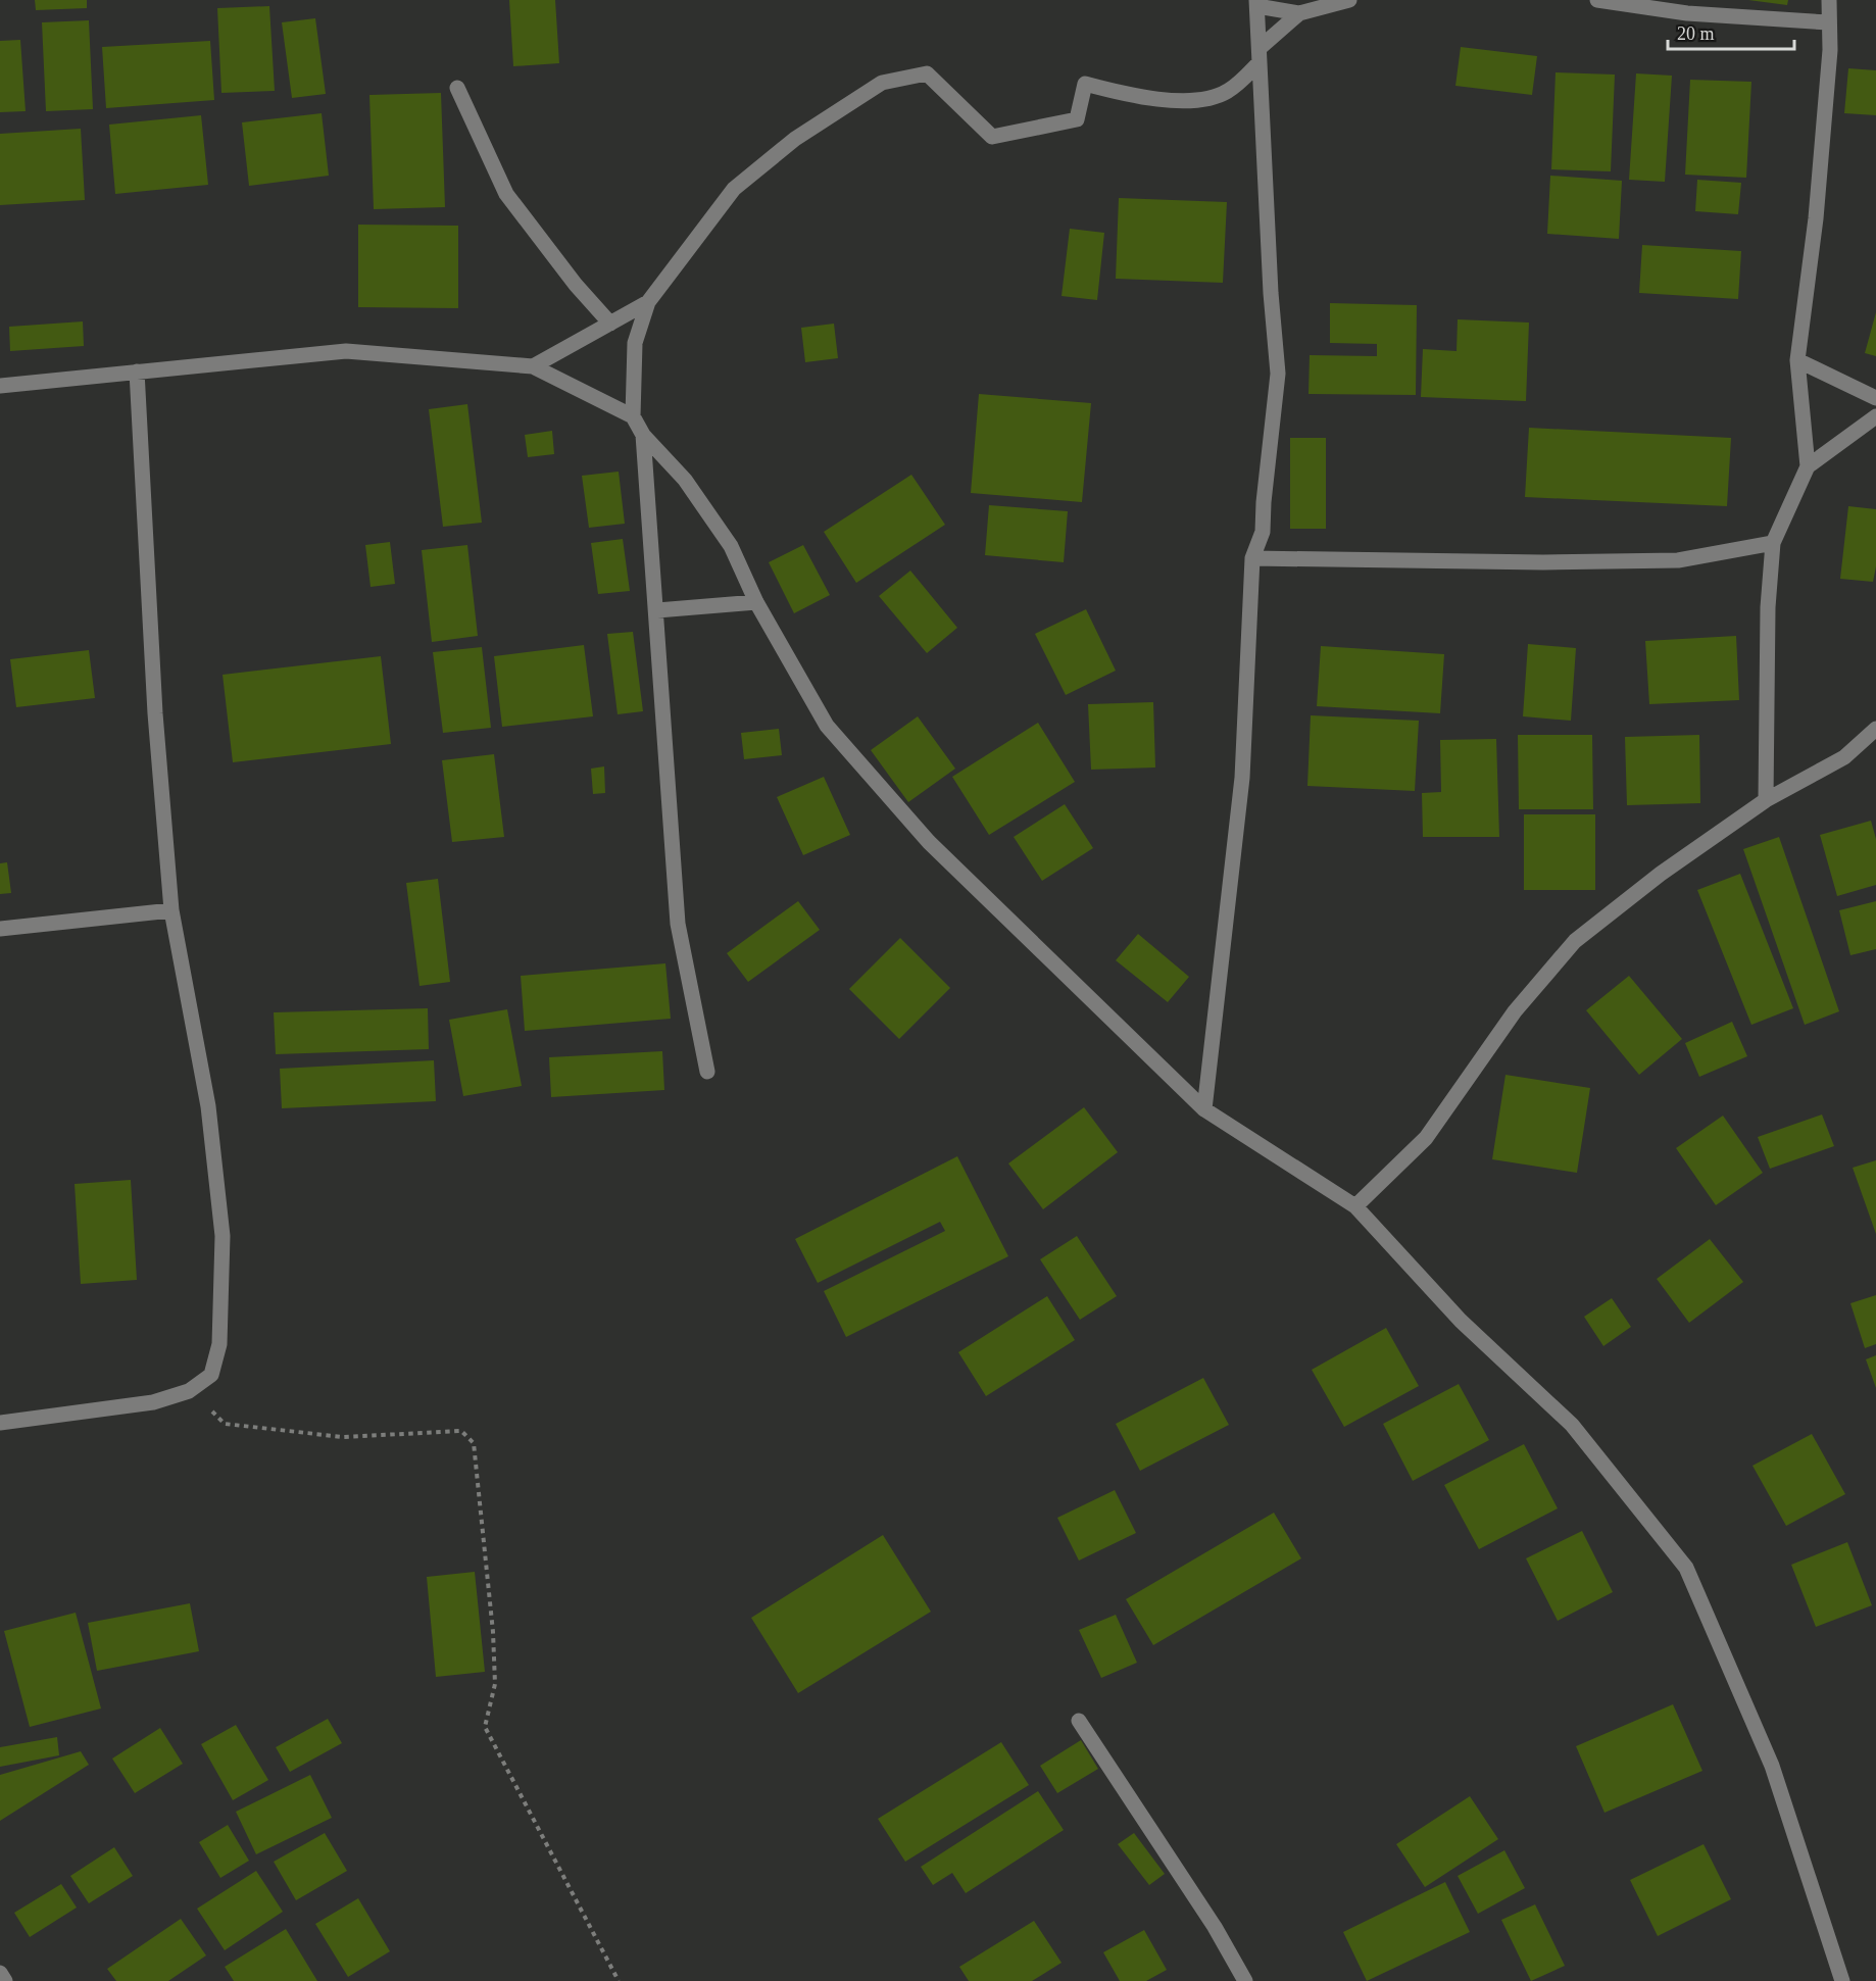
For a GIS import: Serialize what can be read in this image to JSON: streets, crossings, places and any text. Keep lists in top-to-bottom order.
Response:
{
  "scale_bar": "20 m"
}
